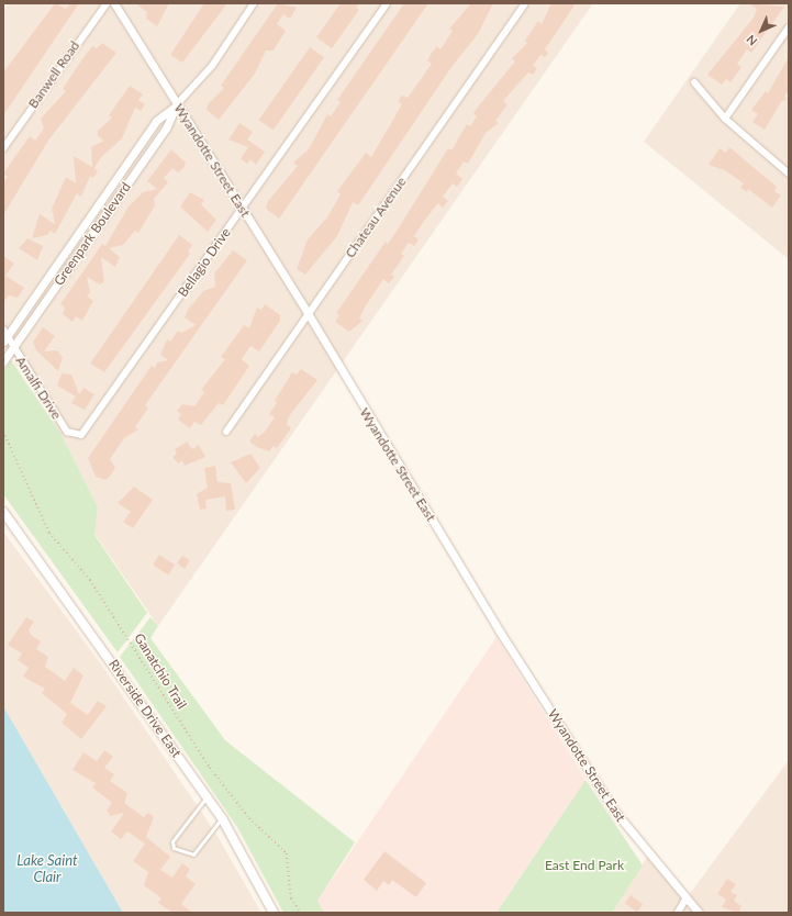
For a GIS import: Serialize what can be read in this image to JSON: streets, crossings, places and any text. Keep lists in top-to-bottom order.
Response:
{
  "streets": {
    "main road": ["Riverside Drive East"],
    "street": [
      "Banwell Road",
      "Wyandotte Street East",
      "Chateau Avenue",
      "Greenpark Boulevard",
      "Bellagio Drive",
      "Amalfi Drive"
    ],
    "path": ["Ganatchio Trail"]
  },
  "crossings": [
    ["Wyandotte Street East", "Chateau Avenue"],
    ["Wyandotte Street East", "Greenpark Boulevard"],
    ["Wyandotte Street East", "Bellagio Drive"],
    ["Greenpark Boulevard", "Amalfi Drive"],
    ["Bellagio Drive", "Amalfi Drive"]
  ],
  "water": ["Lake Saint Clair"],
  "parks": ["East End Park"],
  "north": "bottom left"
}
